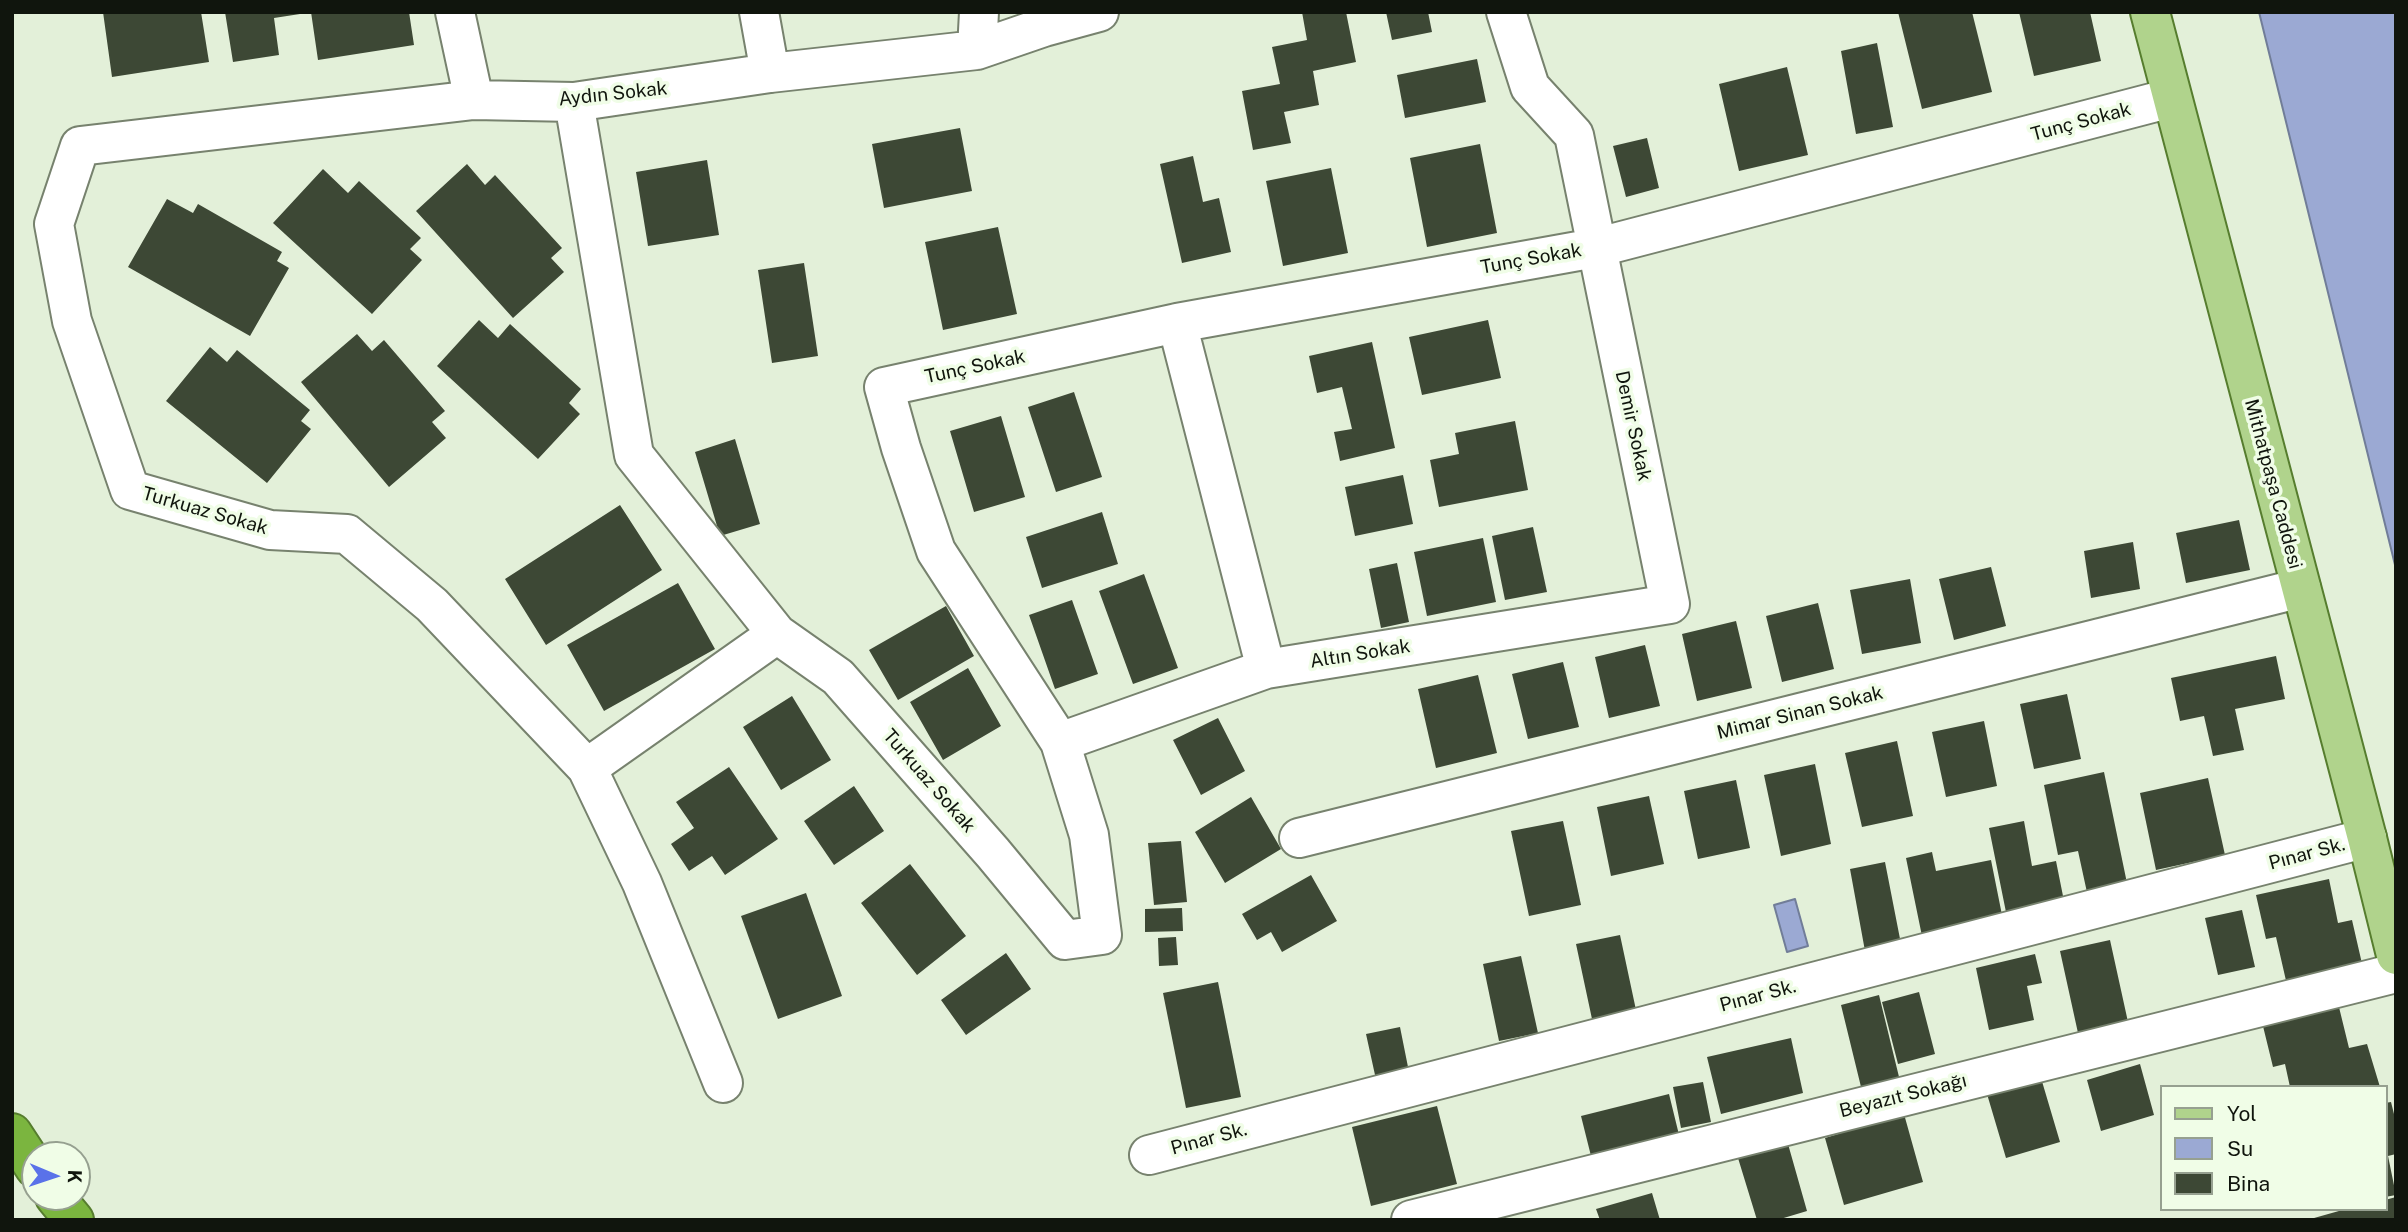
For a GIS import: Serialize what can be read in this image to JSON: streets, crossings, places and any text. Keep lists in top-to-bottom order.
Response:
{
  "streets": {
    "main road": ["Mithatpaşa Caddesi"],
    "street": [
      "Aydın Sokak",
      "Tunç Sokak",
      "Demir Sokak",
      "Turkuaz Sokak",
      "Altın Sokak",
      "Mimar Sinan Sokak",
      "Pınar Sk.",
      "Beyazıt Sokağı"
    ]
  },
  "crossings": [
    ["Aydın Sokak", "Turkuaz Sokak"],
    ["Tunç Sokak", "Demir Sokak"],
    ["Tunç Sokak", "Mithatpaşa Caddesi"],
    ["Tunç Sokak", "Turkuaz Sokak"],
    ["Tunç Sokak", "Altın Sokak"],
    ["Demir Sokak", "Altın Sokak"],
    ["Mithatpaşa Caddesi", "Mimar Sinan Sokak"],
    ["Mithatpaşa Caddesi", "Pınar Sk."],
    ["Turkuaz Sokak", "Altın Sokak"]
  ],
  "legend": ["Yol", "Su", "Bina"],
  "north": "right"
}
